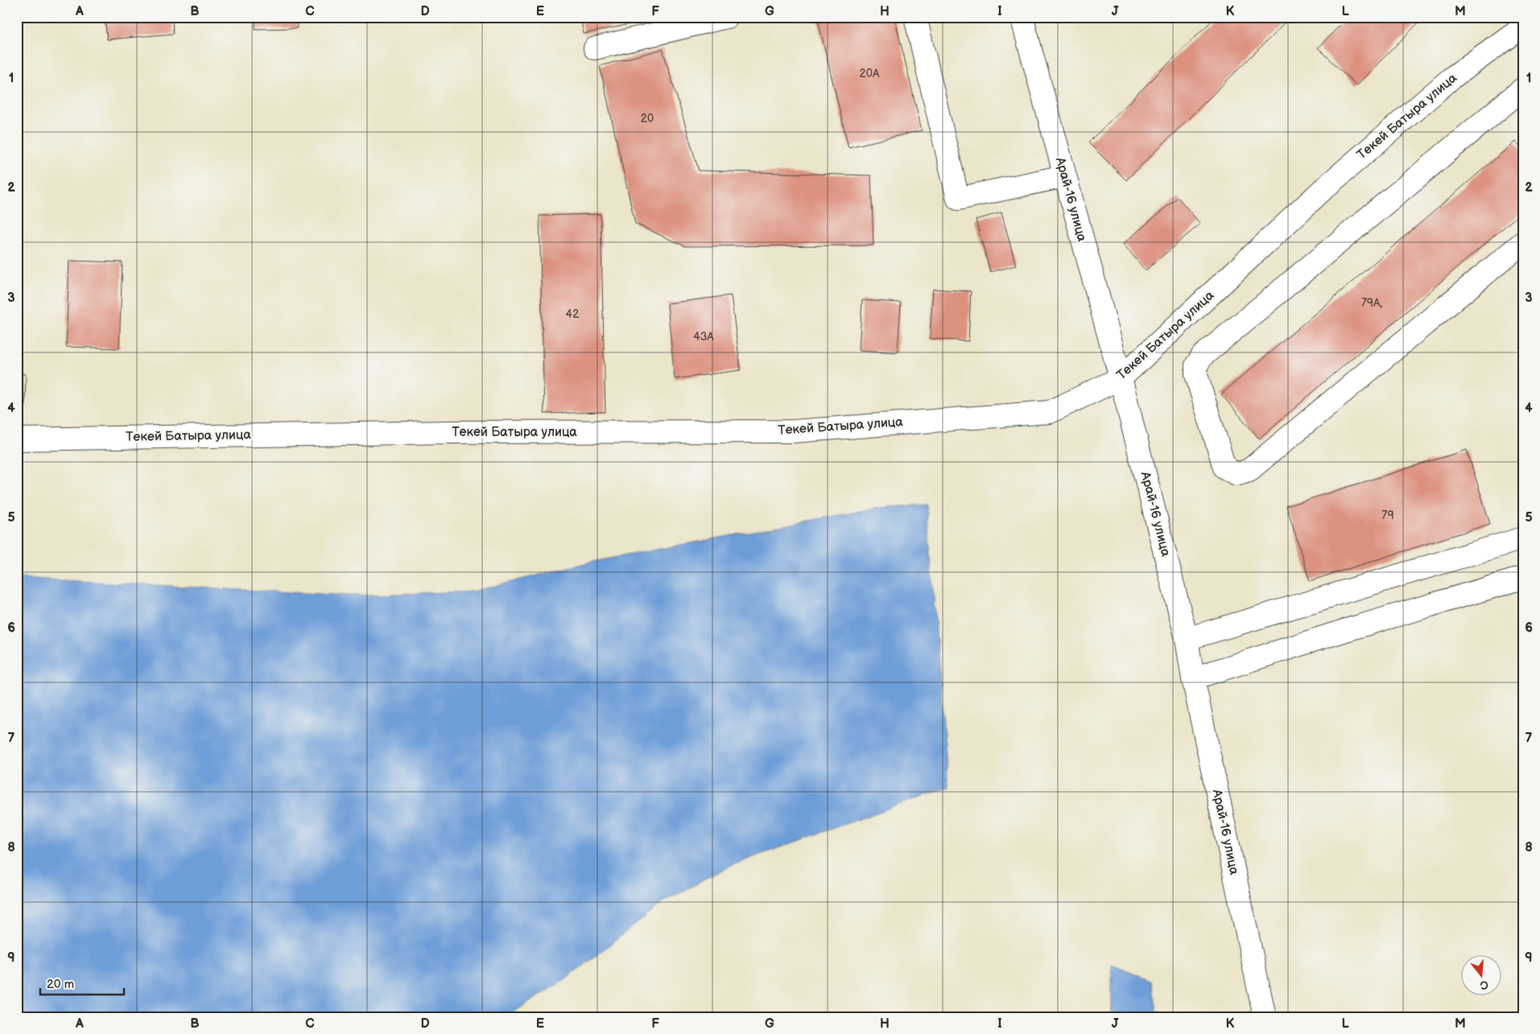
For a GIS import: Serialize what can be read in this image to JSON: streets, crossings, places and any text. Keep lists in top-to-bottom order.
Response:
{
  "streets": {
    "street": ["Текей Батыра улица", "Арай-16 улица"]
  },
  "crossings": [
    ["Текей Батыра улица", "Арай-16 улица"]
  ],
  "house_numbers": [
    "20А",
    "20",
    "79А,",
    "42",
    "43А",
    "79"
  ],
  "scale_bar": "20 m",
  "north": "bottom",
  "grid": {
    "columns": [
      "A",
      "B",
      "C",
      "D",
      "E",
      "F",
      "G",
      "H",
      "I",
      "J",
      "K",
      "L",
      "M"
    ],
    "rows": [
      "1",
      "2",
      "3",
      "4",
      "5",
      "6",
      "7",
      "8",
      "9"
    ]
  }
}
